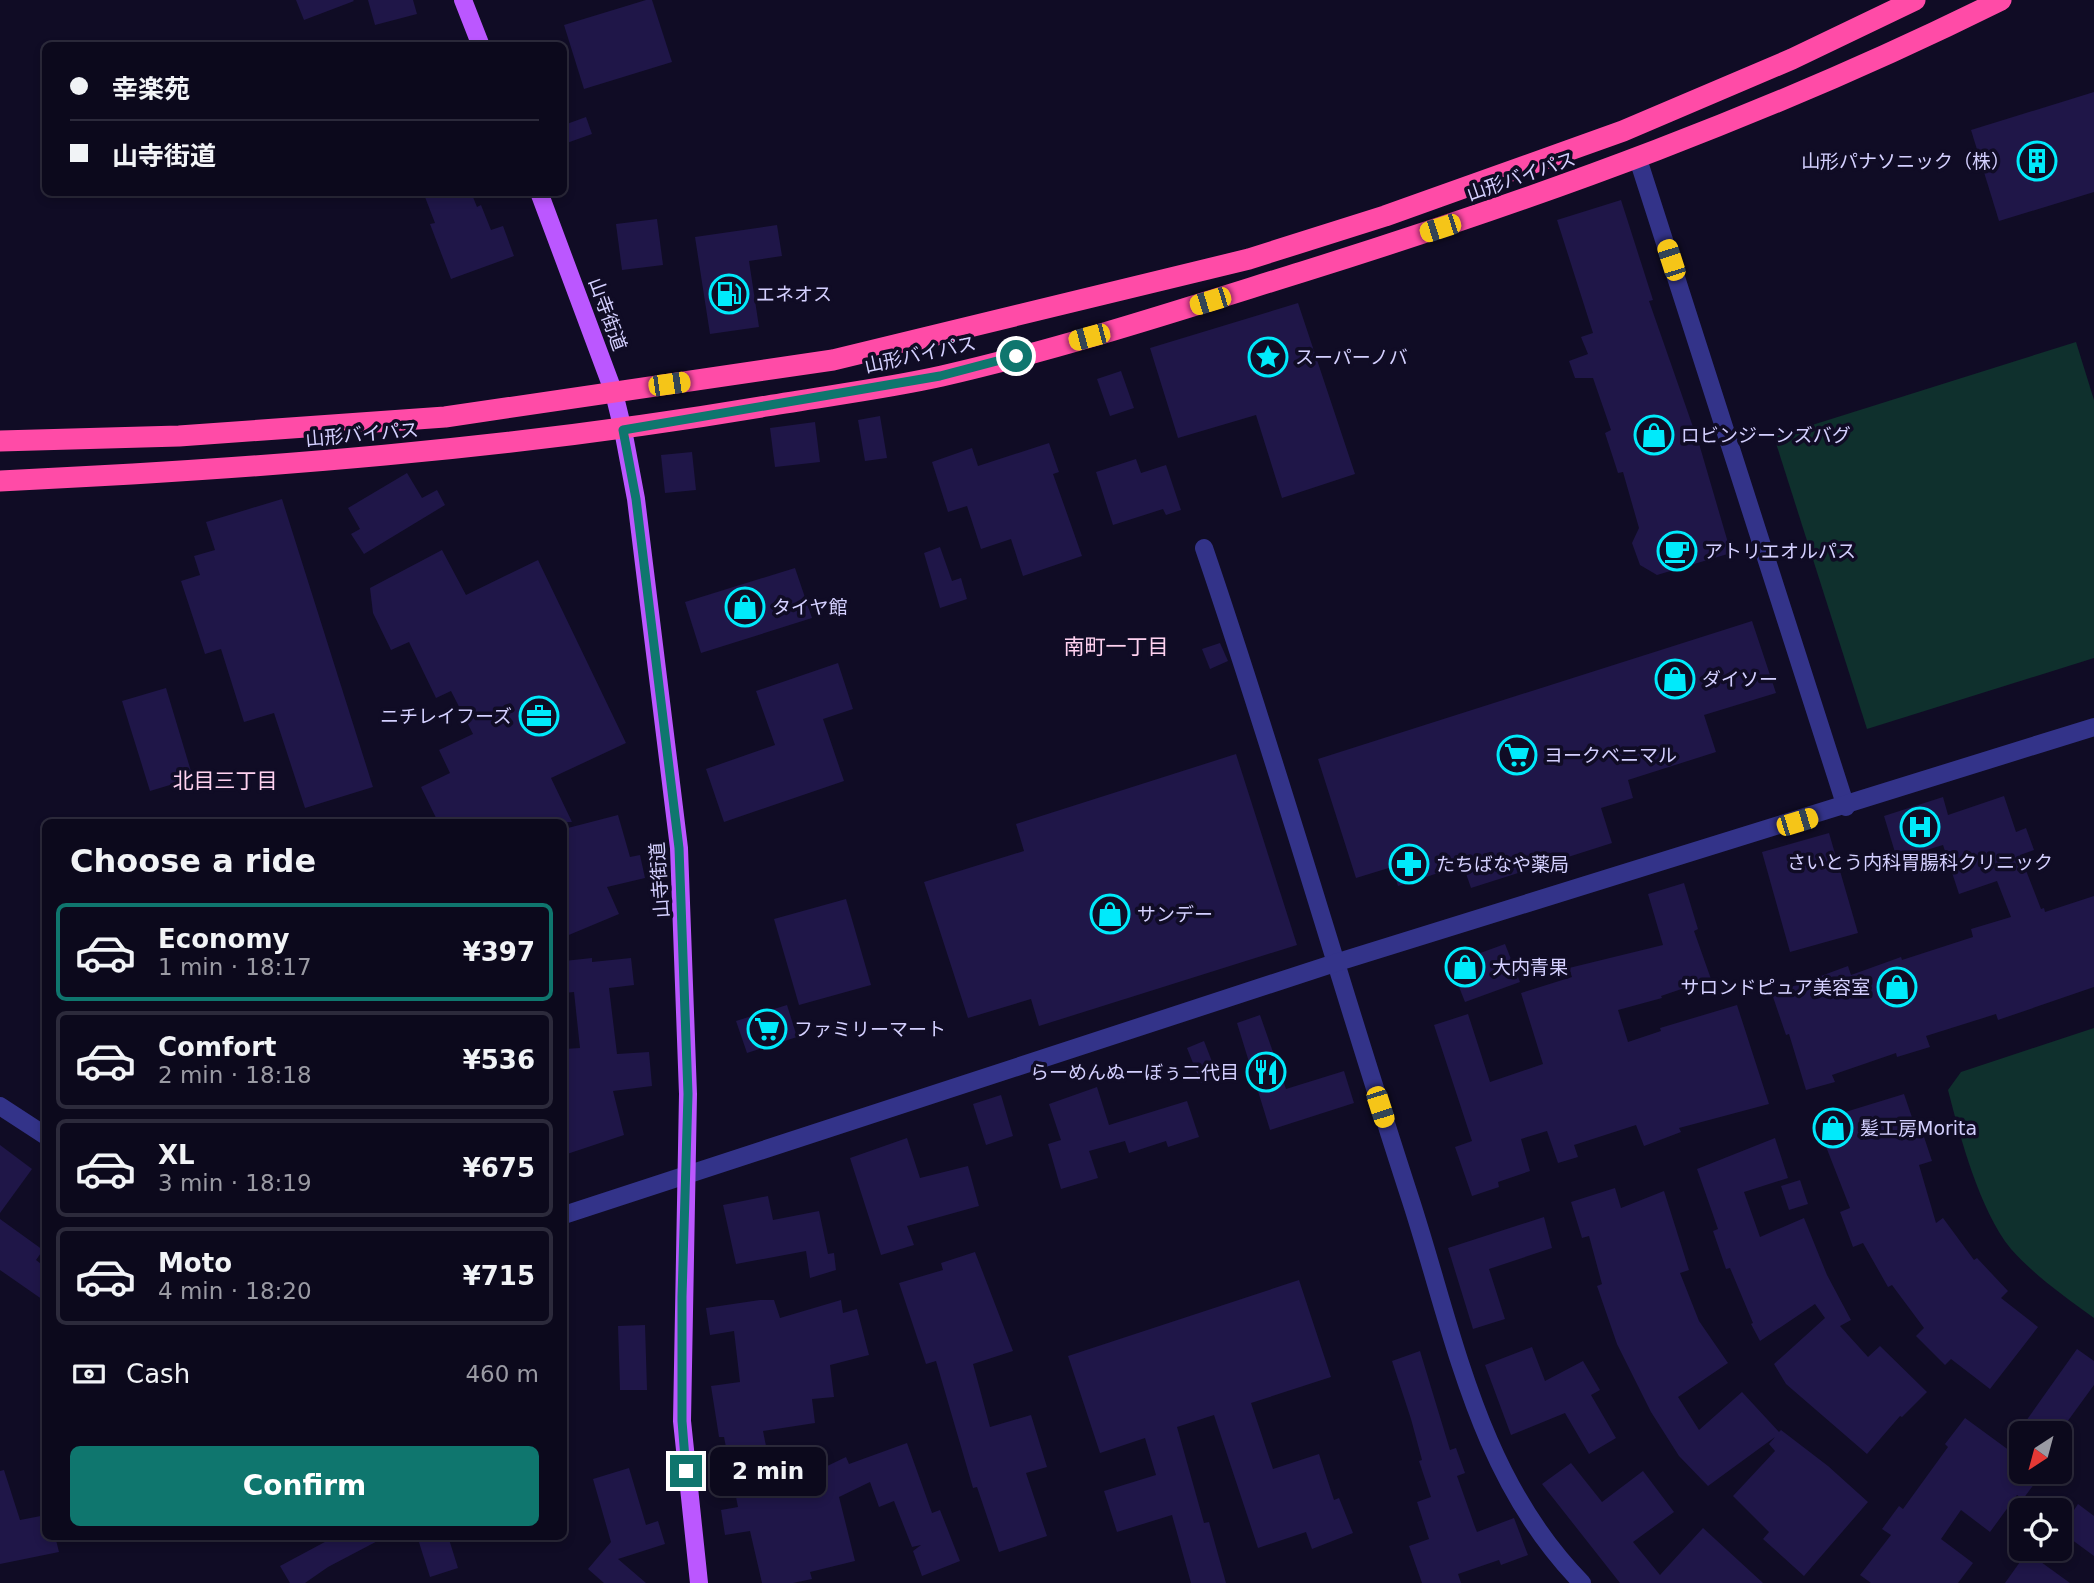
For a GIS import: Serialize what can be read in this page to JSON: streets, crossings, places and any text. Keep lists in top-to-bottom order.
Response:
{
  "streets": {
    "highway": ["山形バイパス"],
    "main road": ["山寺街道"]
  },
  "crossings": [
    ["山形バイパス", "山寺街道"]
  ],
  "districts": ["南町一丁目", "北目三丁目"],
  "places": {
    "building": ["山形パナソニック（株）"],
    "fuel station": ["エネオス"],
    "place": ["スーパーノバ"],
    "shop": [
      "ロビンジーンズバグ",
      "タイヤ館",
      "ダイソー",
      "サンデー",
      "大内青果",
      "サロンドピュア美容室",
      "髪工房Morita"
    ],
    "cafe": ["アトリエオルパス"],
    "office": ["ニチレイフーズ"],
    "supermarket": ["ヨークベニマル", "ファミリーマート"],
    "hospital": ["さいとう内科胃腸科クリニック"],
    "pharmacy": ["たちばなや薬局"],
    "restaurant": ["らーめんぬーぼぅ二代目"]
  },
  "north": "bottom left",
  "page": {
    "banner": ["幸楽苑", "山寺街道"],
    "heading": "Choose a ride",
    "list": [
      {
        "name": "Economy",
        "note": "1 min · 18:17",
        "value": "¥397"
      },
      {
        "name": "Comfort",
        "note": "2 min · 18:18",
        "value": "¥536"
      },
      {
        "name": "XL",
        "note": "3 min · 18:19",
        "value": "¥675"
      },
      {
        "name": "Moto",
        "note": "4 min · 18:20",
        "value": "¥715"
      }
    ],
    "pay": ["Cash", "460 m"],
    "buttons": "Confirm",
    "bubble": "2 min"
  }
}
